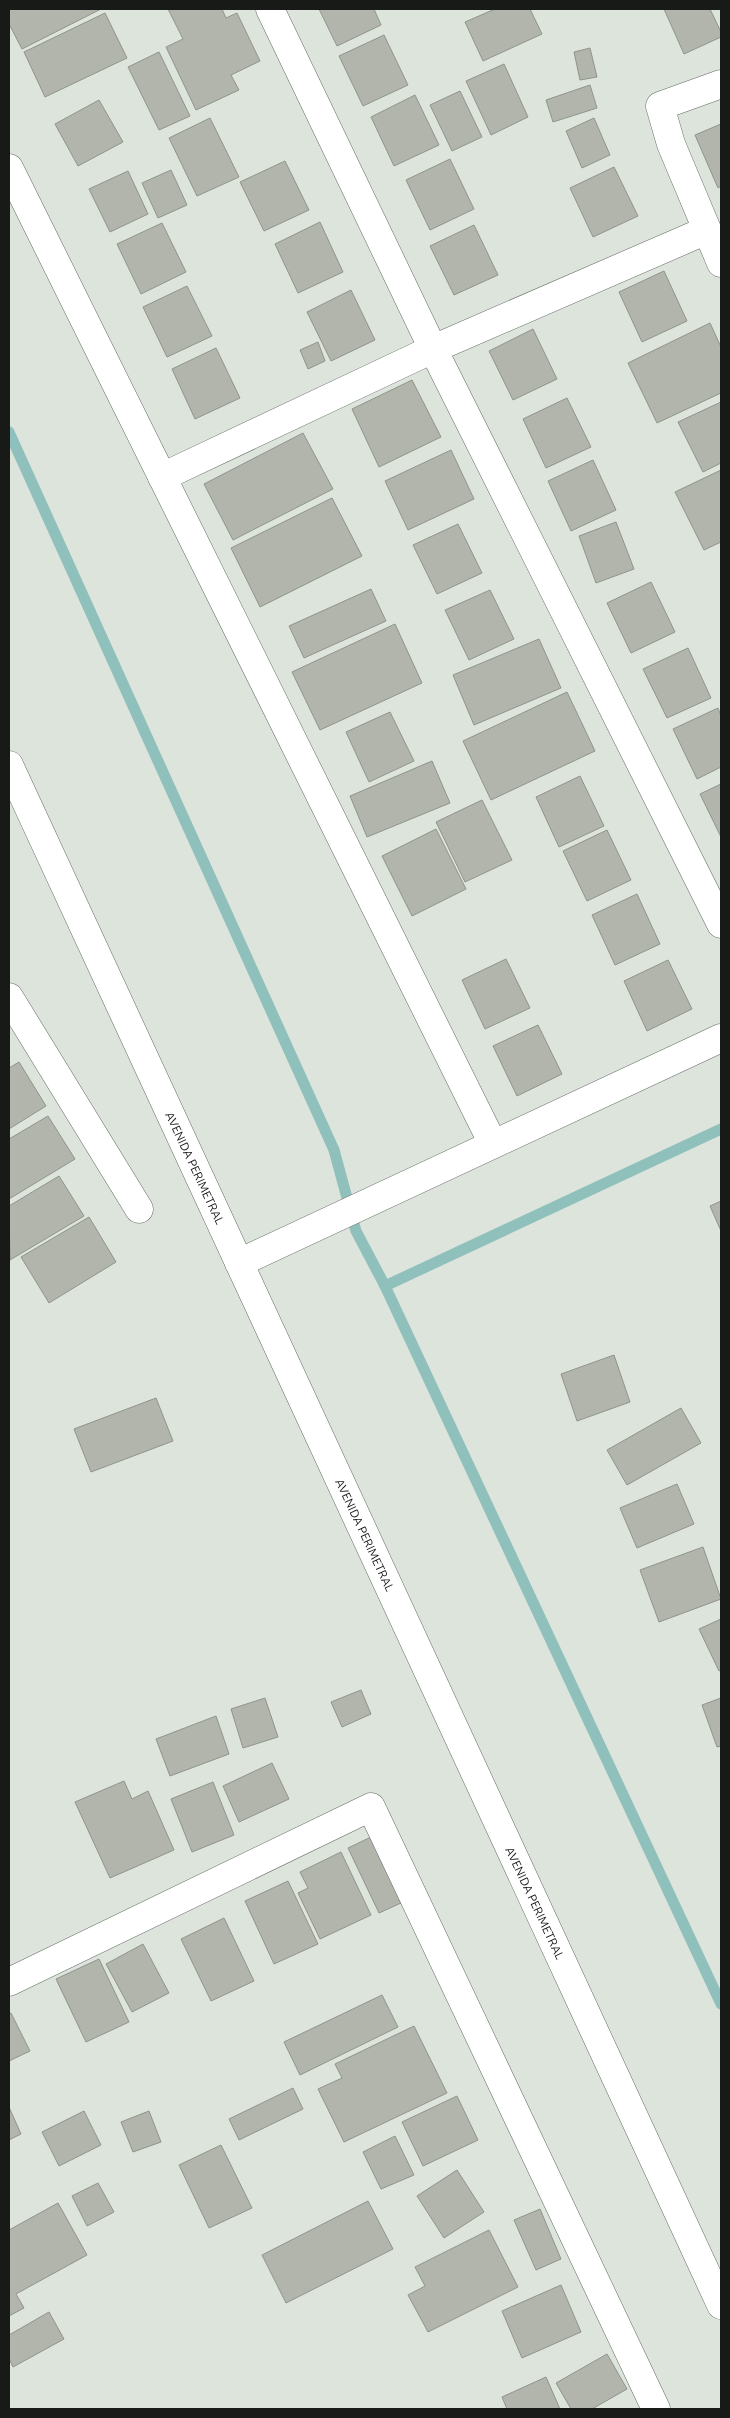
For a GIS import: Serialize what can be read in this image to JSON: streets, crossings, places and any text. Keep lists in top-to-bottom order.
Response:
{
  "streets": {
    "street": ["AVENIDA PERIMETRAL"]
  }
}
